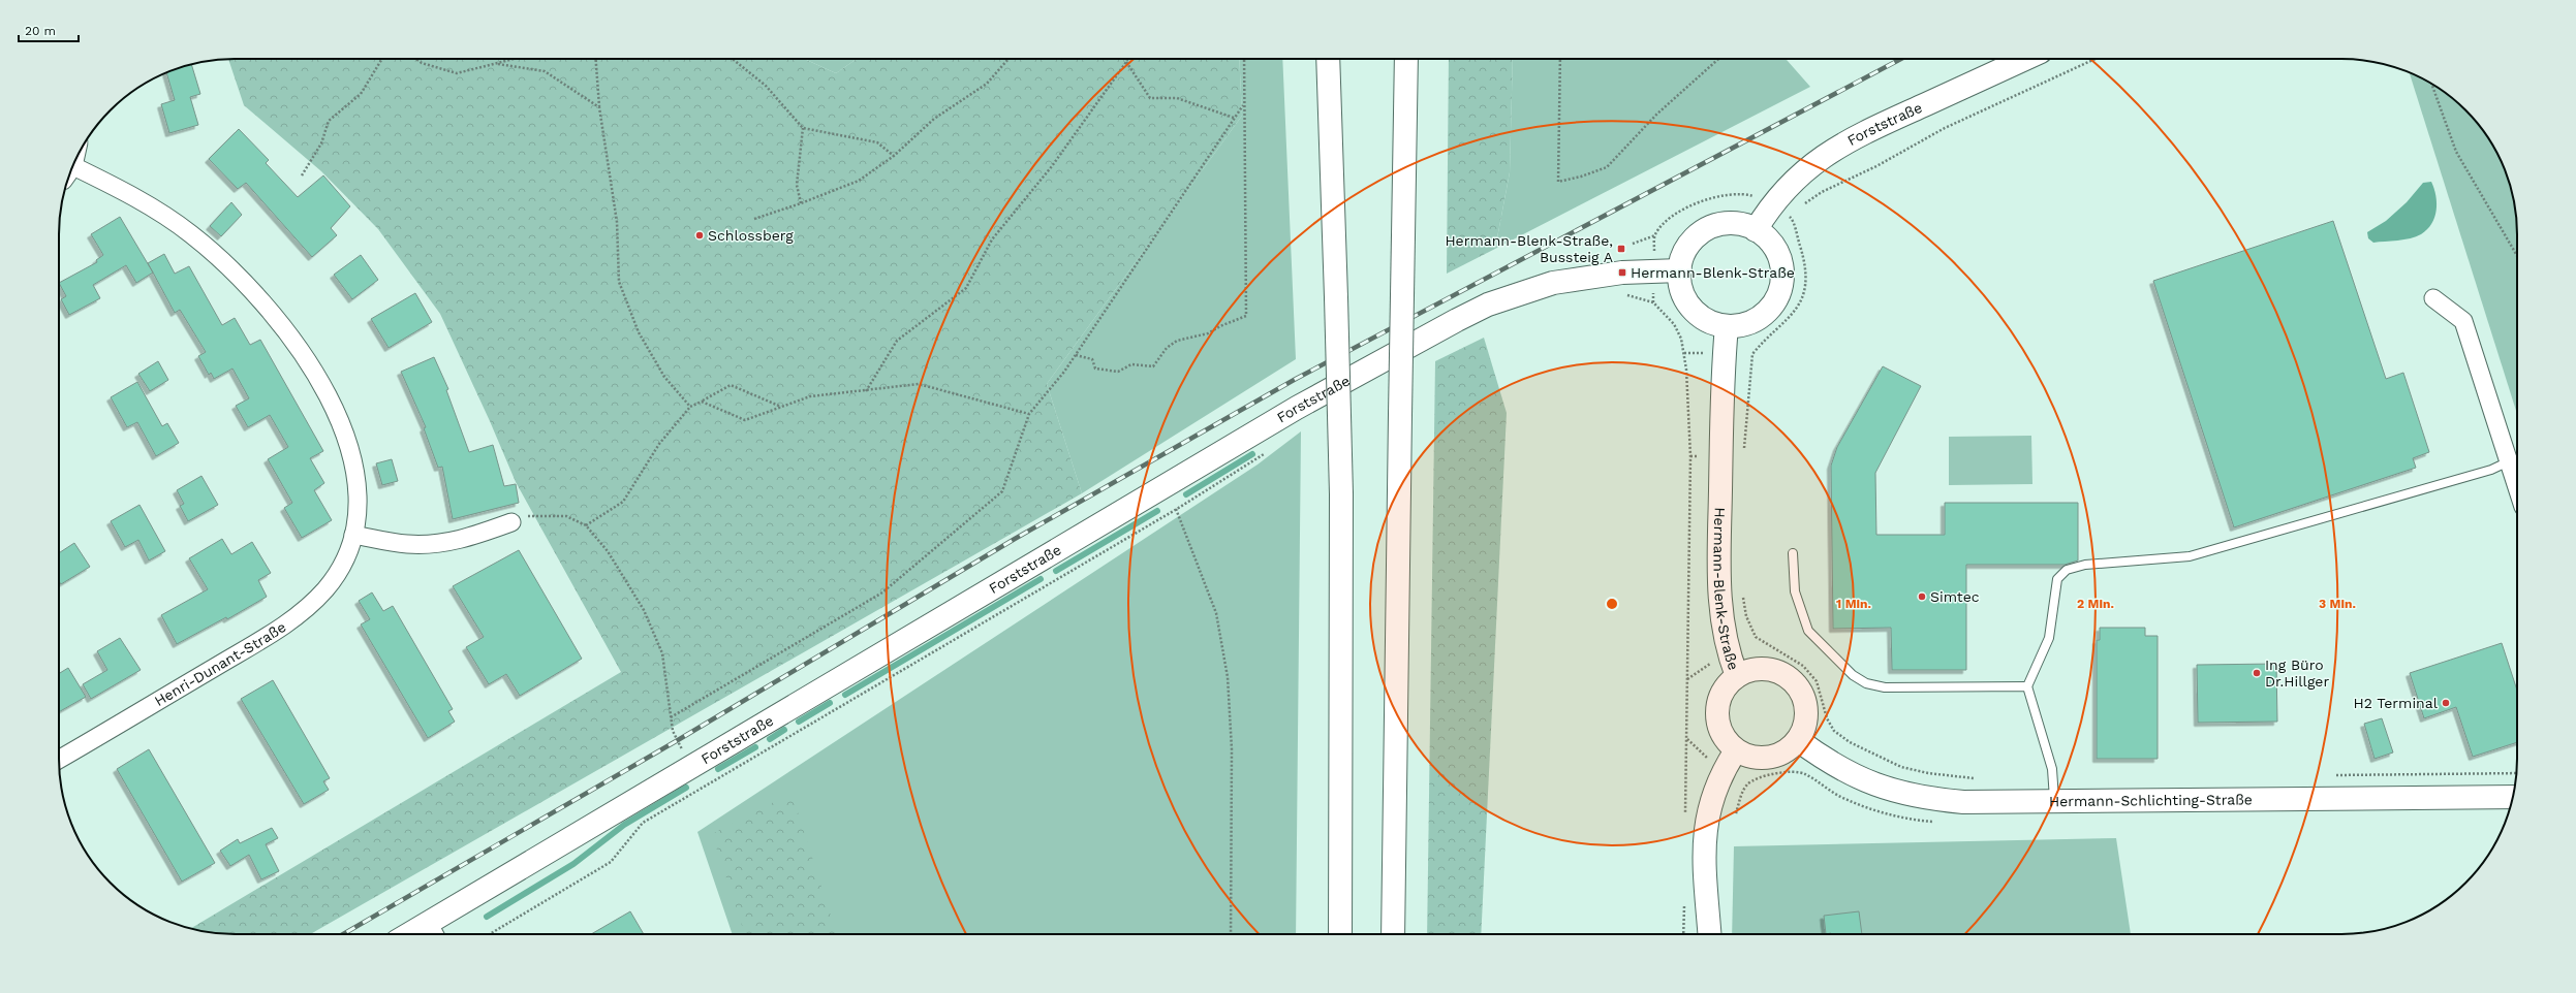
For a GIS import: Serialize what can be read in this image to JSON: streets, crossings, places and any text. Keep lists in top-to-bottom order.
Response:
{
  "streets": {
    "main road": ["Forststraße", "Hermann-Blenk-Straße", "Hermann-Schlichting-Straße"],
    "street": ["Henri-Dunant-Straße"]
  },
  "crossings": [
    ["Forststraße", "Hermann-Blenk-Straße"],
    ["Hermann-Blenk-Straße", "Hermann-Schlichting-Straße"]
  ],
  "places": {
    "other": [
      "Schlossberg",
      "Simtec",
      "Ing Büro Dr.Hillger",
      "H2 Terminal"
    ],
    "transit": ["Hermann-Blenk-Straße, Bussteig A", "Hermann-Blenk-Straße"]
  },
  "scale_bar": "20 m",
  "rings": ["1 Min.", "2 Min.", "3 Min."]
}
